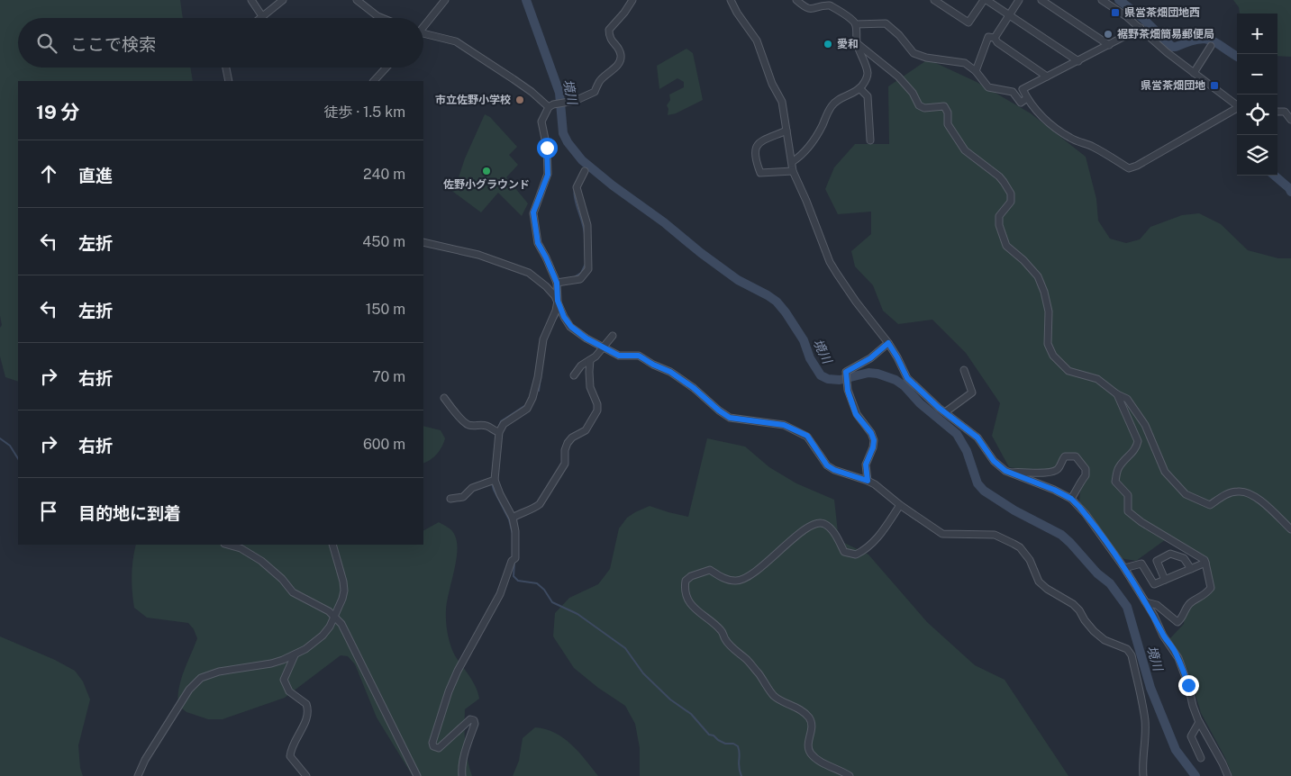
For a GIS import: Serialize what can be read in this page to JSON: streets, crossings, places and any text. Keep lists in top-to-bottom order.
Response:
{
  "water": ["境川"],
  "places": {
    "transit": ["県営茶畑団地西", "県営茶畑団地"],
    "other": [
      "裾野茶畑簡易郵便局",
      "愛和",
      "市立佐野小学校",
      "佐野小グラウンド"
    ]
  },
  "page": {
    "map_buttons": ["+", "−"],
    "search": "ここで検索",
    "heading": ["19 分", "徒歩 · 1.5 km"],
    "list": [
      ["直進", "240 m"],
      ["左折", "450 m"],
      ["左折", "150 m"],
      ["右折", "70 m"],
      ["右折", "600 m"],
      "目的地に到着"
    ]
  }
}
